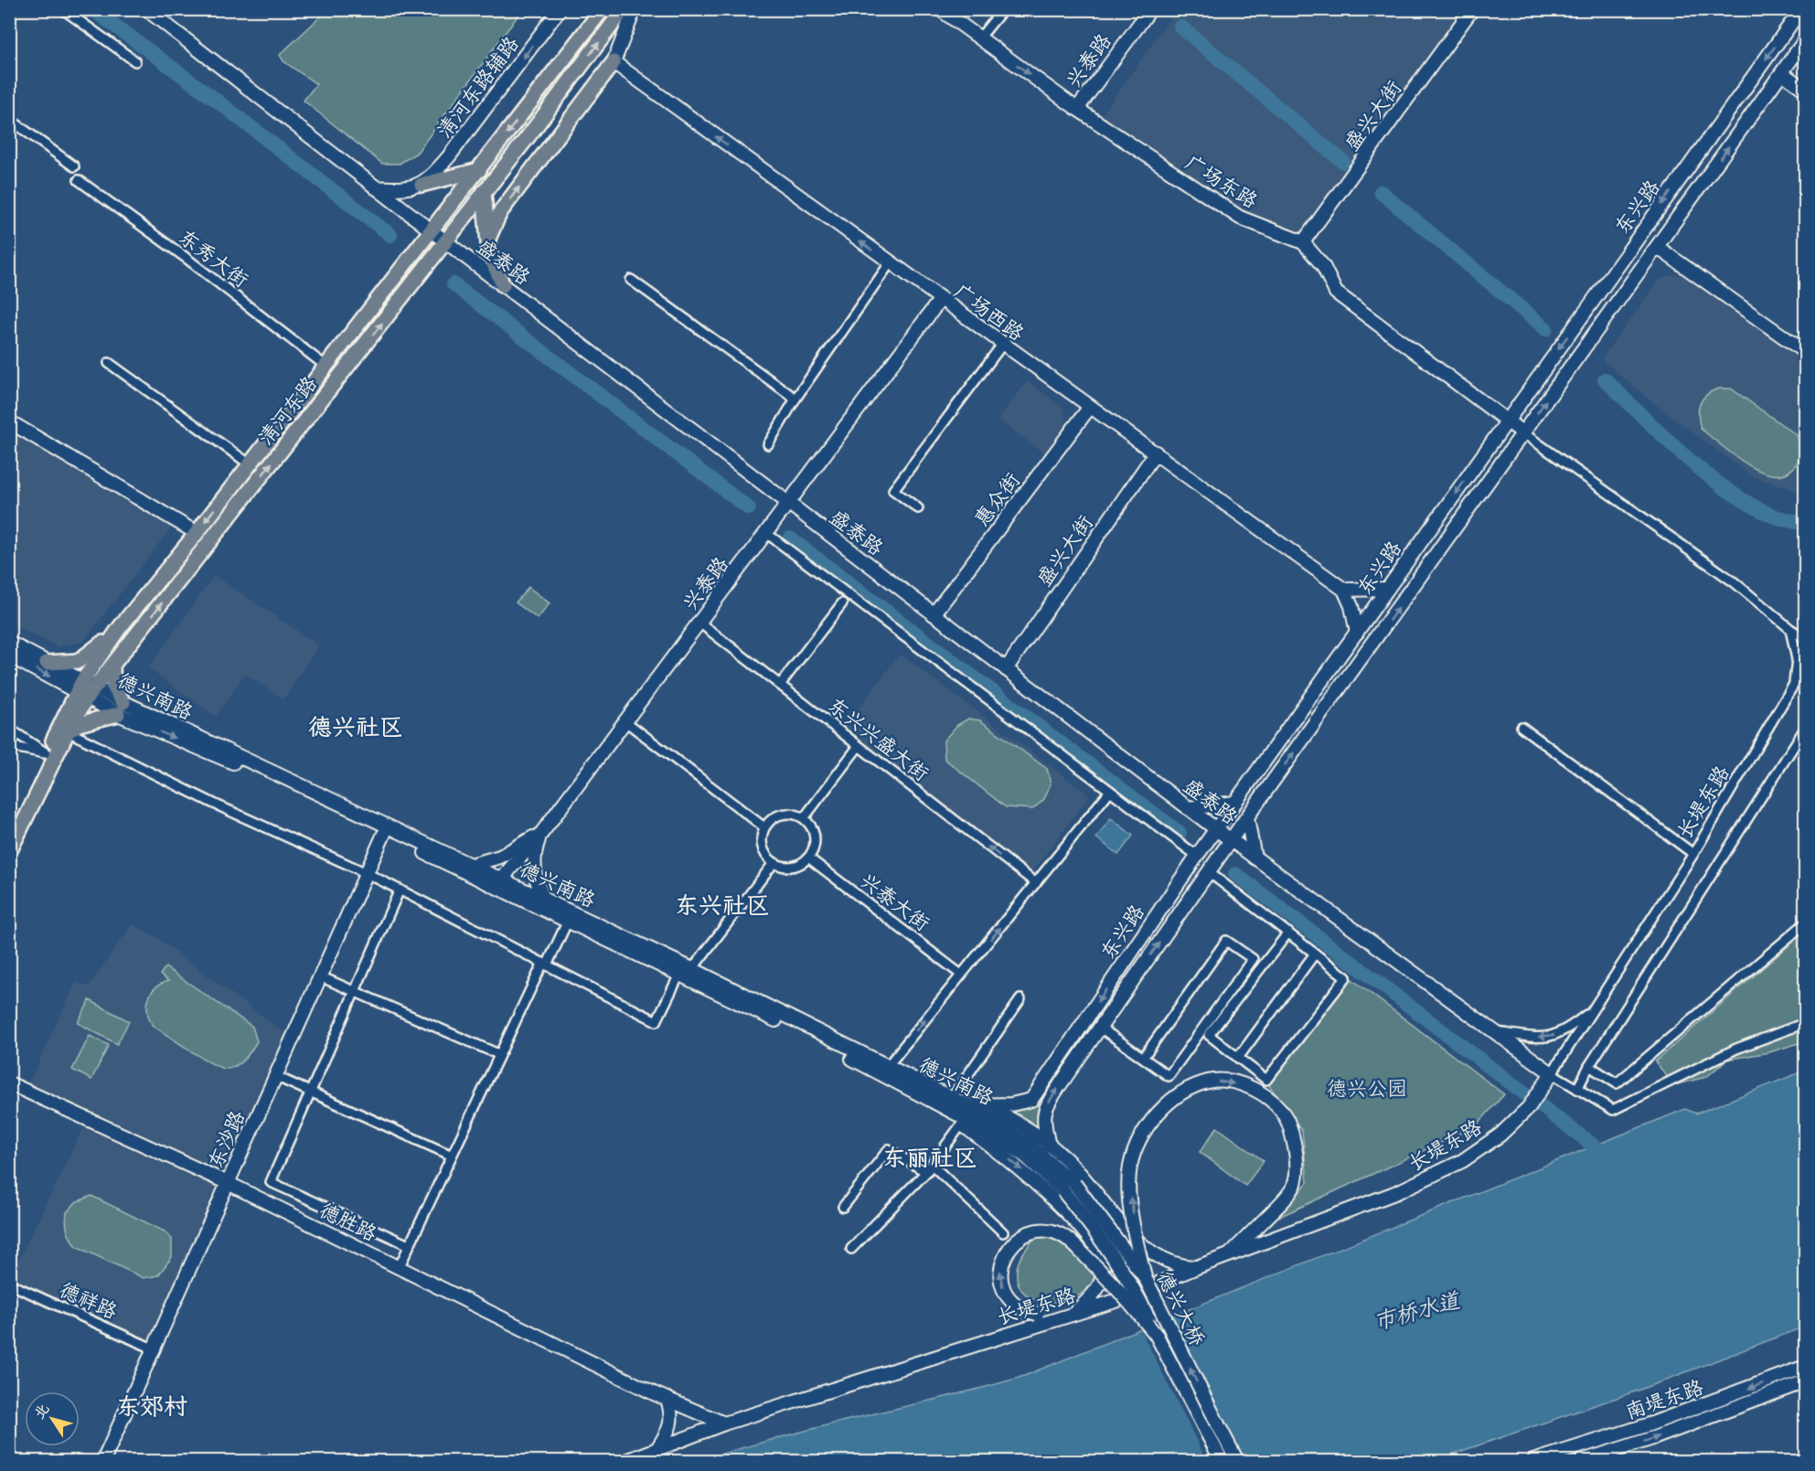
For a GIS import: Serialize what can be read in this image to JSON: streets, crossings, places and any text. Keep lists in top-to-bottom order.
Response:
{
  "streets": {
    "main road": ["清河东路"],
    "street": [
      "兴泰路",
      "清河东路辅路",
      "盛兴大街",
      "广场东路",
      "东兴路",
      "东秀大街",
      "盛泰路",
      "广场西路",
      "惠众街",
      "德兴南路",
      "东兴兴盛大街",
      "长堤东路",
      "兴泰大街",
      "东沙路",
      "德胜路",
      "德祥路",
      "德兴大桥",
      "南堤东路"
    ]
  },
  "crossings": [
    ["兴泰路", "广场东路"],
    ["兴泰路", "盛泰路"],
    ["兴泰路", "广场西路"],
    ["兴泰路", "德兴南路"],
    ["兴泰路", "东兴兴盛大街"],
    ["盛兴大街", "广场东路"],
    ["盛兴大街", "盛泰路"],
    ["盛兴大街", "广场西路"],
    ["广场东路", "东兴路"],
    ["东兴路", "盛泰路"],
    ["东兴路", "德兴南路"],
    ["东秀大街", "清河东路"],
    ["盛泰路", "清河东路"],
    ["盛泰路", "惠众街"],
    ["盛泰路", "长堤东路"],
    ["广场西路", "惠众街"],
    ["清河东路", "德兴南路"],
    ["德兴南路", "东沙路"],
    ["德兴南路", "德兴大桥"],
    ["长堤东路", "德胜路"],
    ["东沙路", "德胜路"],
    ["东沙路", "德祥路"]
  ],
  "one_way": ["清河东路辅路", "广场西路", "东兴兴盛大街"],
  "districts": [
    "德兴社区",
    "东兴社区",
    "东丽社区",
    "东郊村"
  ],
  "water": ["市桥水道"],
  "parks": ["德兴公园"],
  "north": "top left"
}
